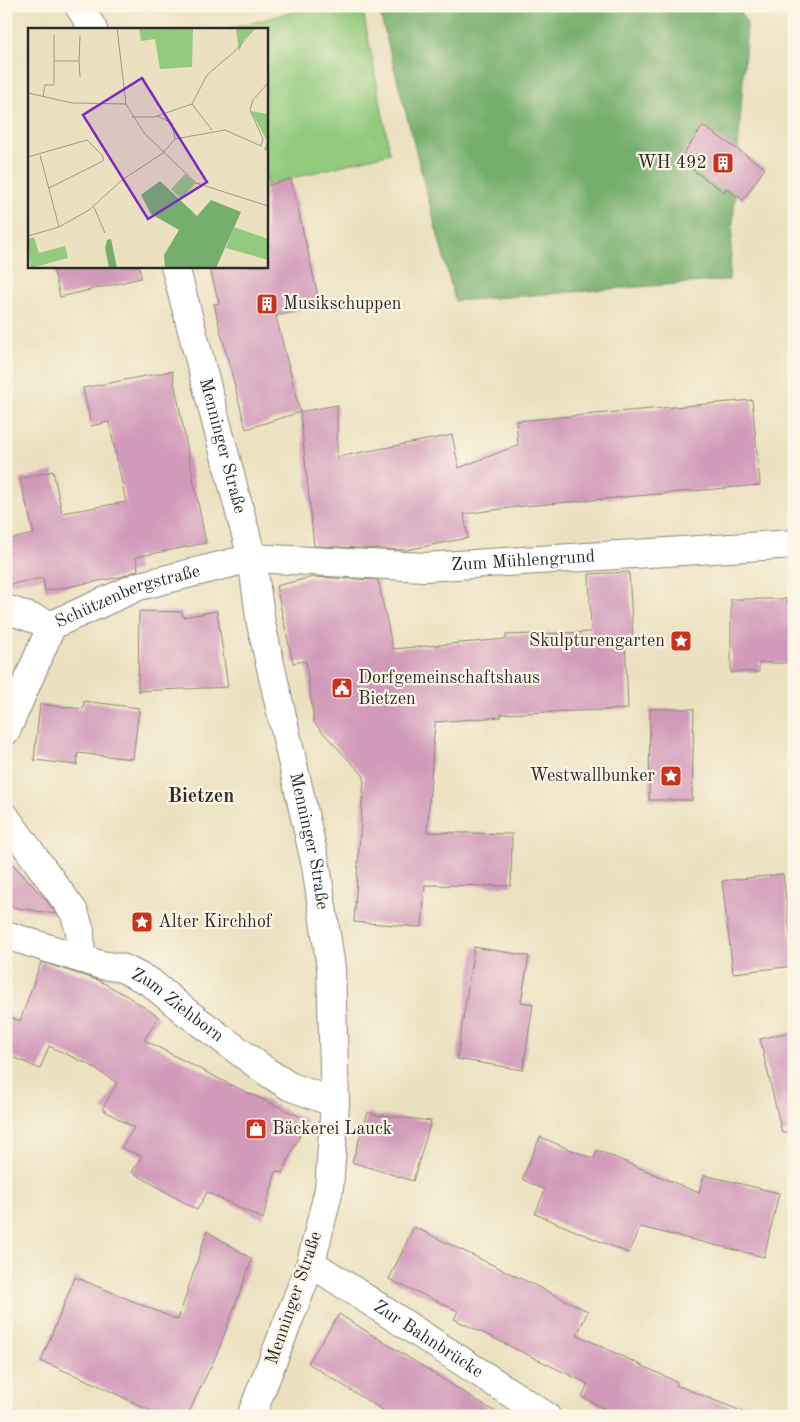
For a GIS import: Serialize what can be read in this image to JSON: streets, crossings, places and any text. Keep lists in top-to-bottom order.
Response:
{
  "streets": {
    "street": [
      "Menninger Straße",
      "Zum Mühlengrund",
      "Schützenbergstraße",
      "Zum Ziehborn",
      "Zur Bahnbrücke"
    ]
  },
  "crossings": [
    ["Menninger Straße", "Zum Mühlengrund"],
    ["Menninger Straße", "Schützenbergstraße"],
    ["Menninger Straße", "Zum Ziehborn"],
    ["Menninger Straße", "Zur Bahnbrücke"],
    ["Zum Mühlengrund", "Schützenbergstraße"]
  ],
  "districts": ["Bietzen"],
  "places": {
    "building": ["WH 492", "Musikschuppen"],
    "place": ["Skulpturengarten", "Westwallbunker", "Alter Kirchhof"],
    "public building": ["Dorfgemeinschaftshaus Bietzen"],
    "shop": ["Bäckerei Lauck"]
  }
}
